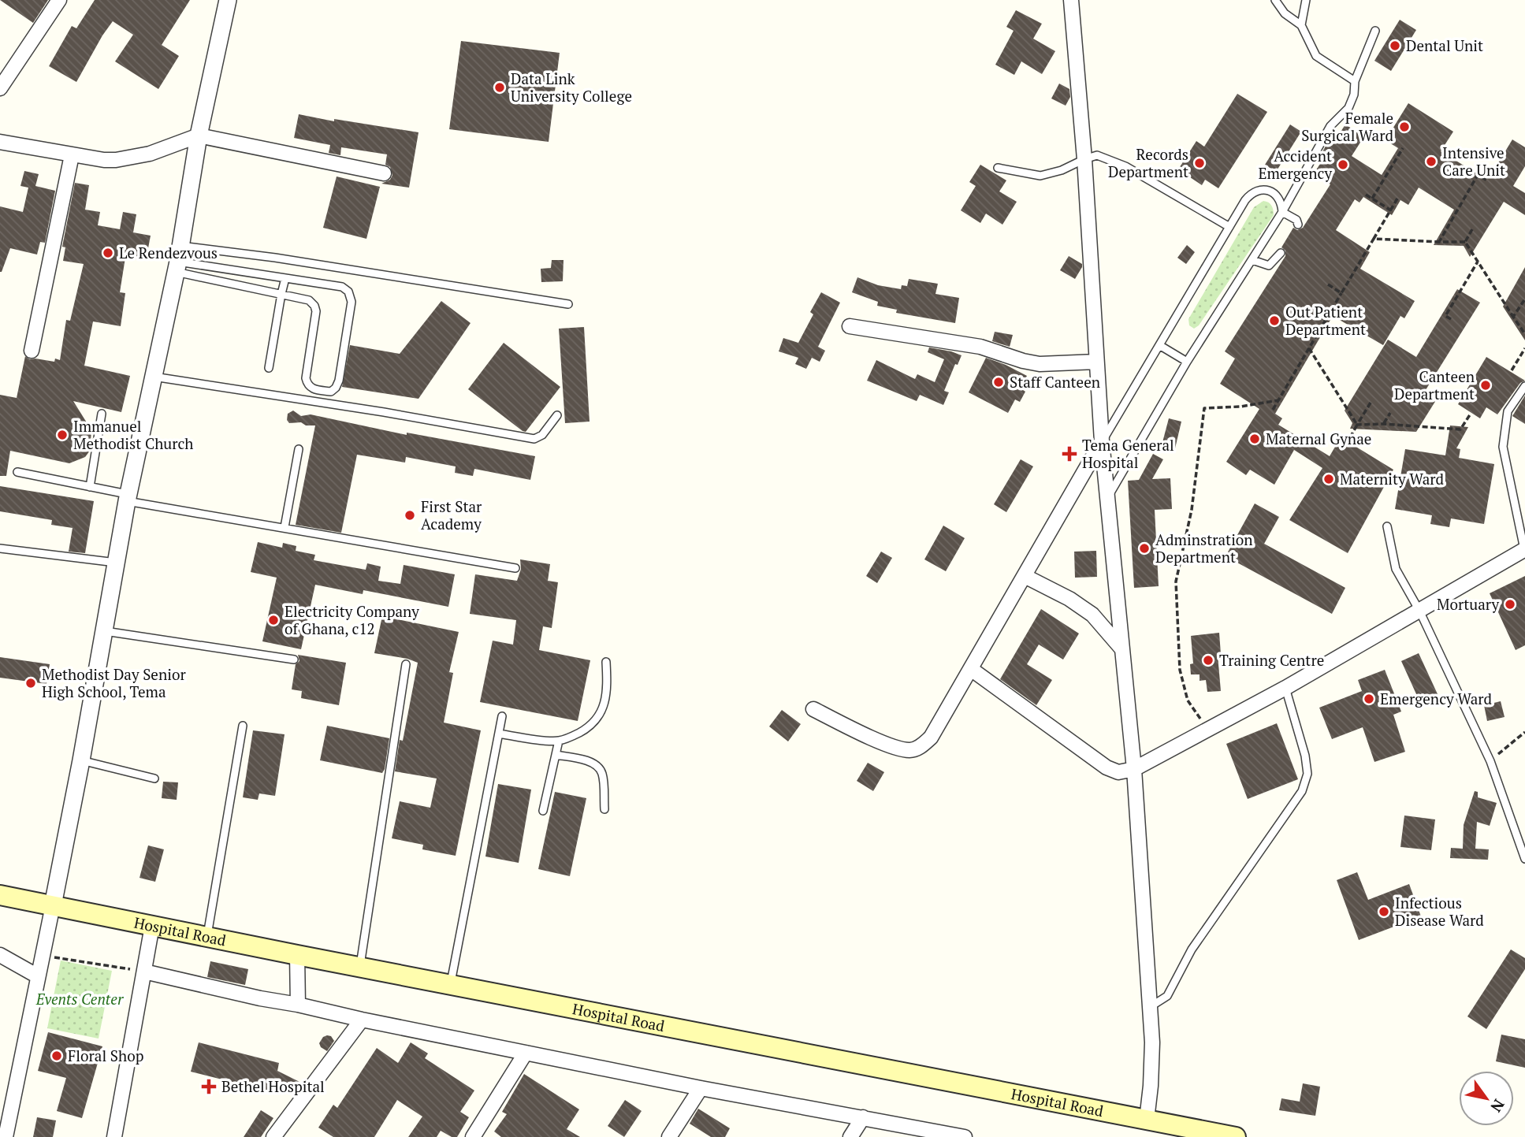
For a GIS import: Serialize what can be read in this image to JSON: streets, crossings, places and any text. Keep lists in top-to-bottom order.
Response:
{
  "streets": {
    "main road": ["Hospital Road"]
  },
  "parks": ["Events Center"],
  "places": {
    "other": [
      "Dental Unit",
      "Data Link University College",
      "Female Surgical Ward",
      "Intensive Care Unit",
      "Records Department",
      "Accident Emergency",
      "Le Rendezvous",
      "Out Patient Department",
      "Staff Canteen",
      "Canteen Department",
      "Immanuel Methodist Church",
      "Maternal Gynae",
      "Maternity Ward",
      "First Star Academy",
      "Adminstration Department",
      "Mortuary",
      "Electricity Company of Ghana, c12",
      "Training Centre",
      "Methodist Day Senior High School, Tema",
      "Emergency Ward",
      "Infectious Disease Ward",
      "Floral Shop"
    ],
    "health": ["Tema General Hospital", "Bethel Hospital"]
  },
  "north": "bottom right"
}
